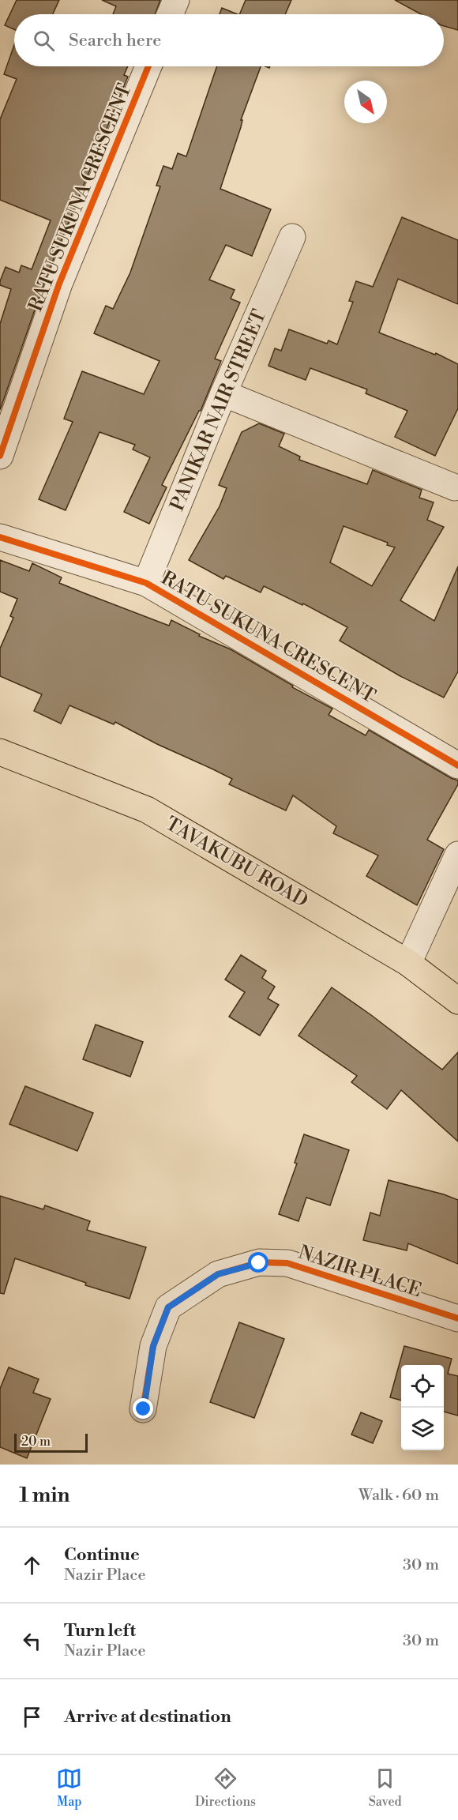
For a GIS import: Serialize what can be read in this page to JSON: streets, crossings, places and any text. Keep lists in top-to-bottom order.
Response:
{
  "streets": {
    "main road": ["TAVAKUBU ROAD"],
    "street": ["RATU SUKUNA CRESCENT", "PANIKAR NAIR STREET", "NAZIR PLACE"]
  },
  "crossings": [
    ["RATU SUKUNA CRESCENT", "PANIKAR NAIR STREET"]
  ],
  "scale_bar": "20 m",
  "north": "bottom right",
  "page": {
    "search": "Search here",
    "scale": "20 m",
    "heading": ["1 min", "Walk · 60 m"],
    "list": [
      ["Continue", "Nazir Place", "30 m"],
      ["Turn left", "Nazir Place", "30 m"],
      "Arrive at destination"
    ],
    "nav": ["Map", "Directions", "Saved"]
  }
}
